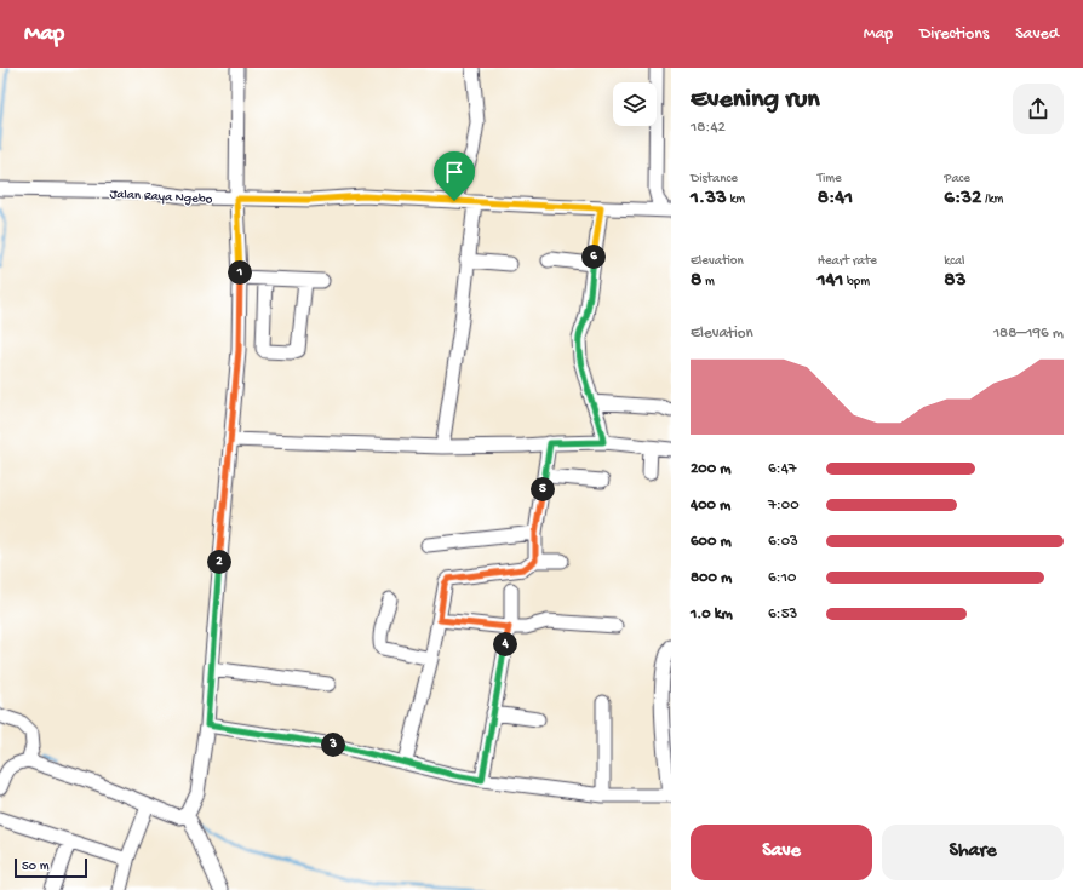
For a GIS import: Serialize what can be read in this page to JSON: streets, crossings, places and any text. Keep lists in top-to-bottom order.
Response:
{
  "streets": {
    "street": ["Jalan Raya Ngebo"]
  },
  "scale_bar": "50 m",
  "page": {
    "header": "Map",
    "nav": ["Map", "Directions", "Saved"],
    "heading": ["Evening run", "18:42"],
    "stats": [
      ["Distance", "1.33 km"],
      ["Time", "8:41"],
      ["Pace", "6:32 /km"],
      ["Elevation", "8 m"],
      ["Heart rate", "141 bpm"],
      ["kcal", "83"]
    ],
    "pins": [
      "6",
      "1",
      "5",
      "2",
      "4",
      "3"
    ],
    "chart": ["Elevation", "188–196 m"],
    "list": [
      {
        "name": "200 m",
        "note": "6:47"
      },
      {
        "name": "400 m",
        "note": "7:00"
      },
      {
        "name": "600 m",
        "note": "6:03"
      },
      {
        "name": "800 m",
        "note": "6:10"
      },
      {
        "name": "1.0 km",
        "note": "6:53"
      }
    ],
    "buttons": ["Save", "Share"],
    "scale": "50 m"
  }
}
